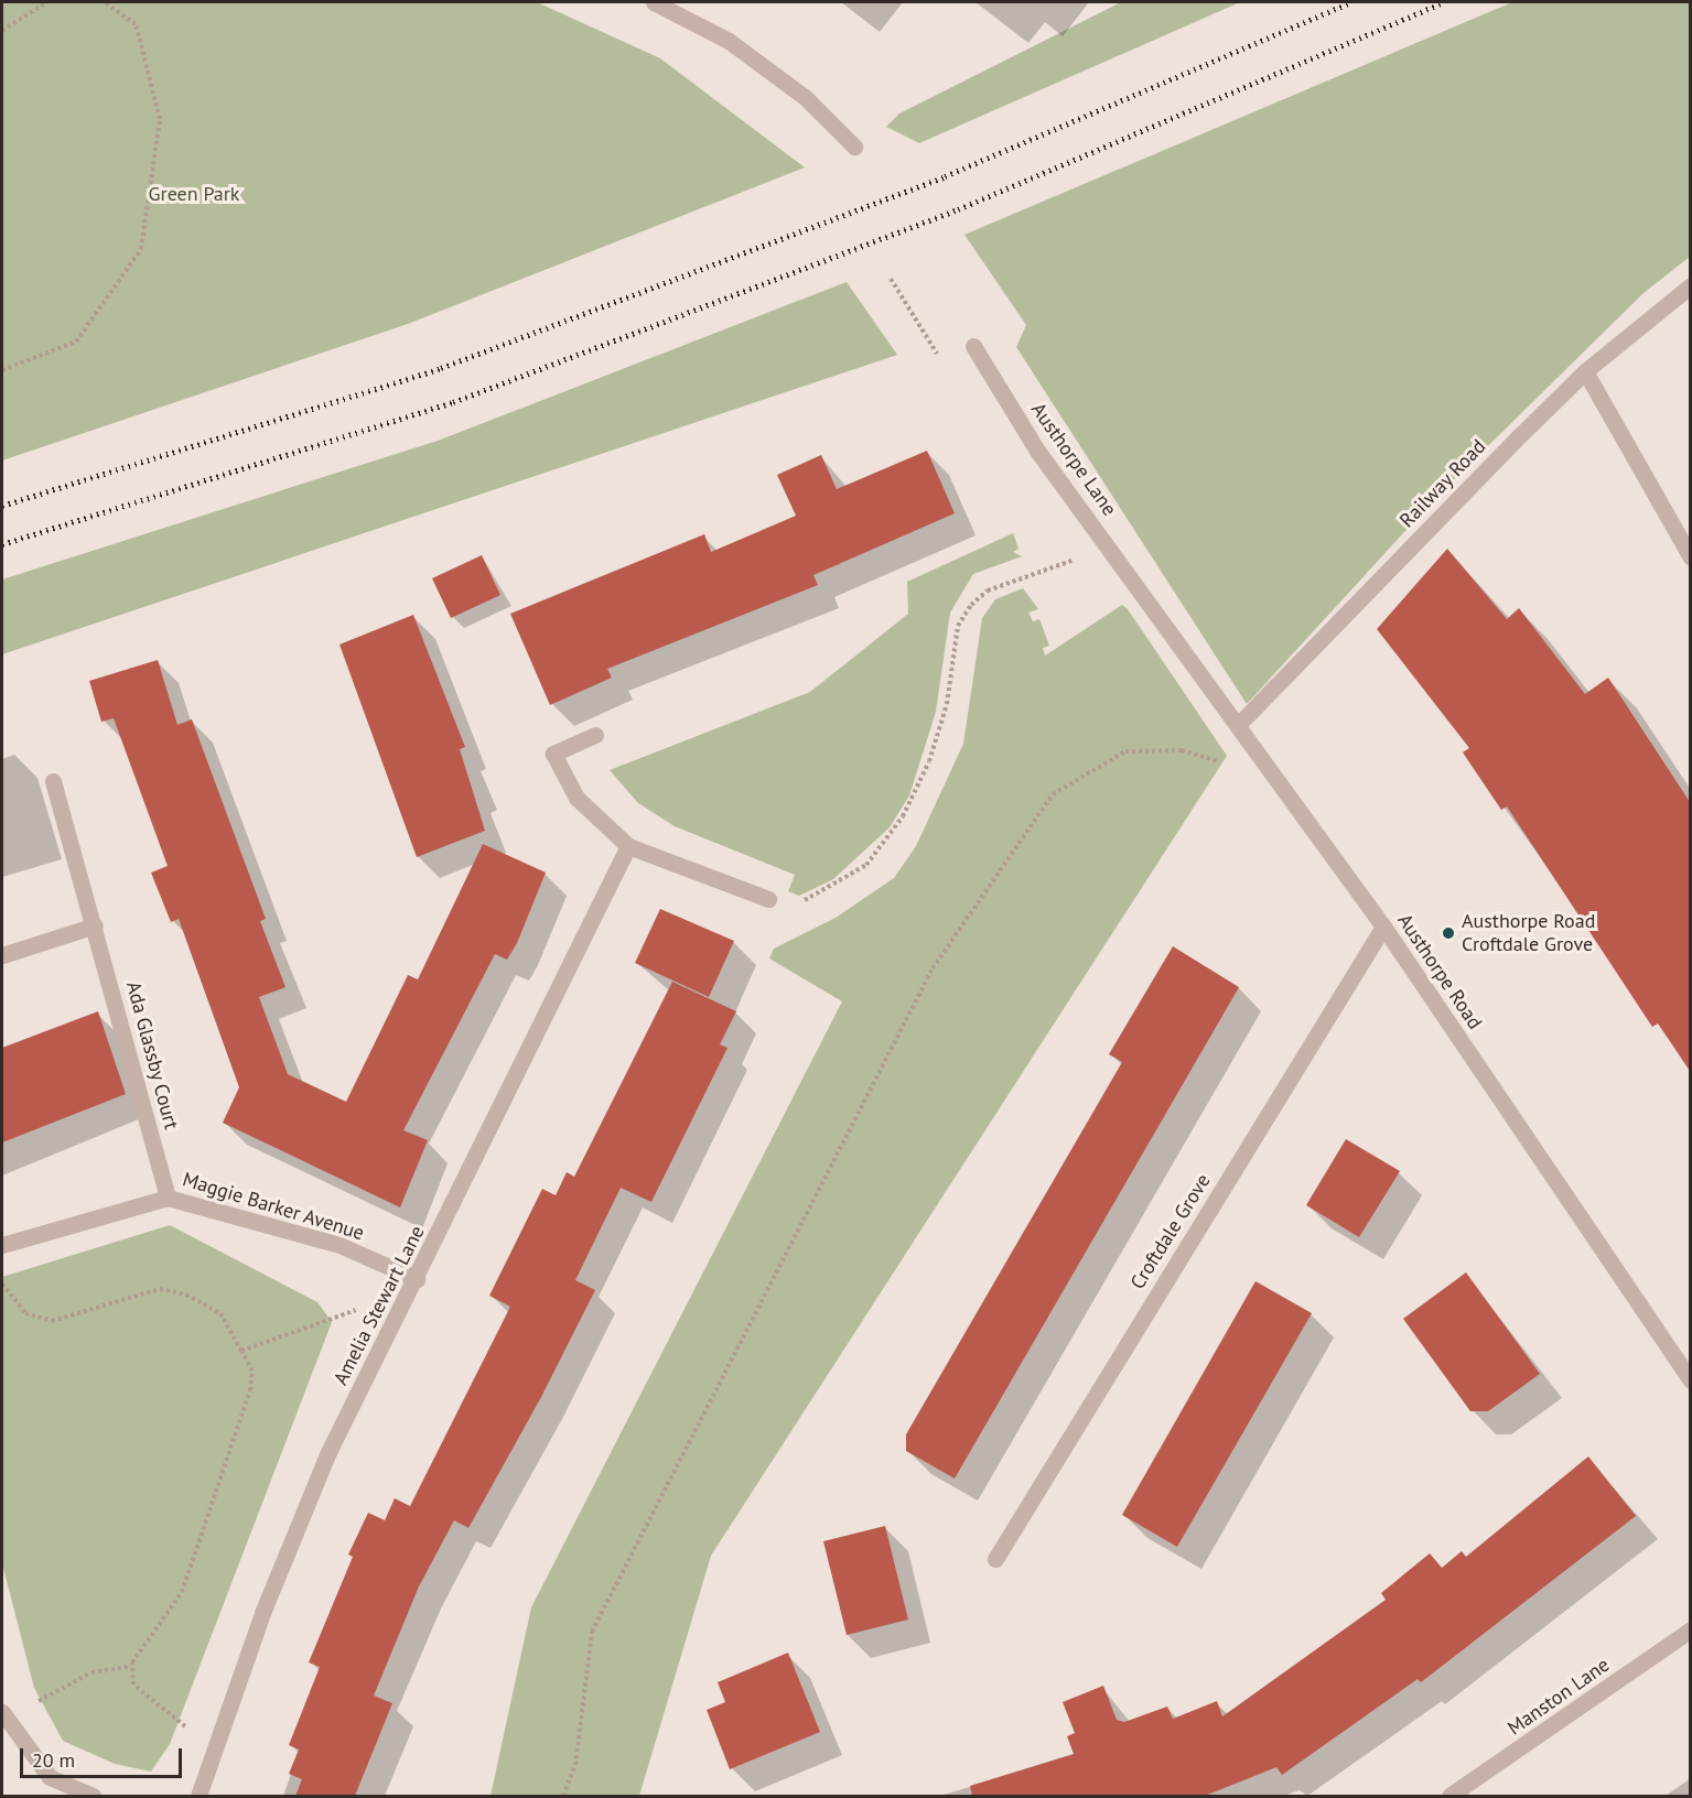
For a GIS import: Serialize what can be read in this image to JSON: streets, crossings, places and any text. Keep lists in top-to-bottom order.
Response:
{
  "streets": {
    "street": [
      "Austhorpe Lane",
      "Railway Road",
      "Austhorpe Road",
      "Ada Glassby Court",
      "Maggie Barker Avenue",
      "Croftdale Grove",
      "Amelia Stewart Lane",
      "Manston Lane"
    ]
  },
  "crossings": [
    ["Austhorpe Lane", "Austhorpe Road"],
    ["Railway Road", "Austhorpe Road"],
    ["Austhorpe Road", "Croftdale Grove"],
    ["Ada Glassby Court", "Maggie Barker Avenue"],
    ["Maggie Barker Avenue", "Amelia Stewart Lane"]
  ],
  "parks": ["Green Park"],
  "places": ["Austhorpe Road Croftdale Grove"],
  "scale_bar": "20 m"
}
